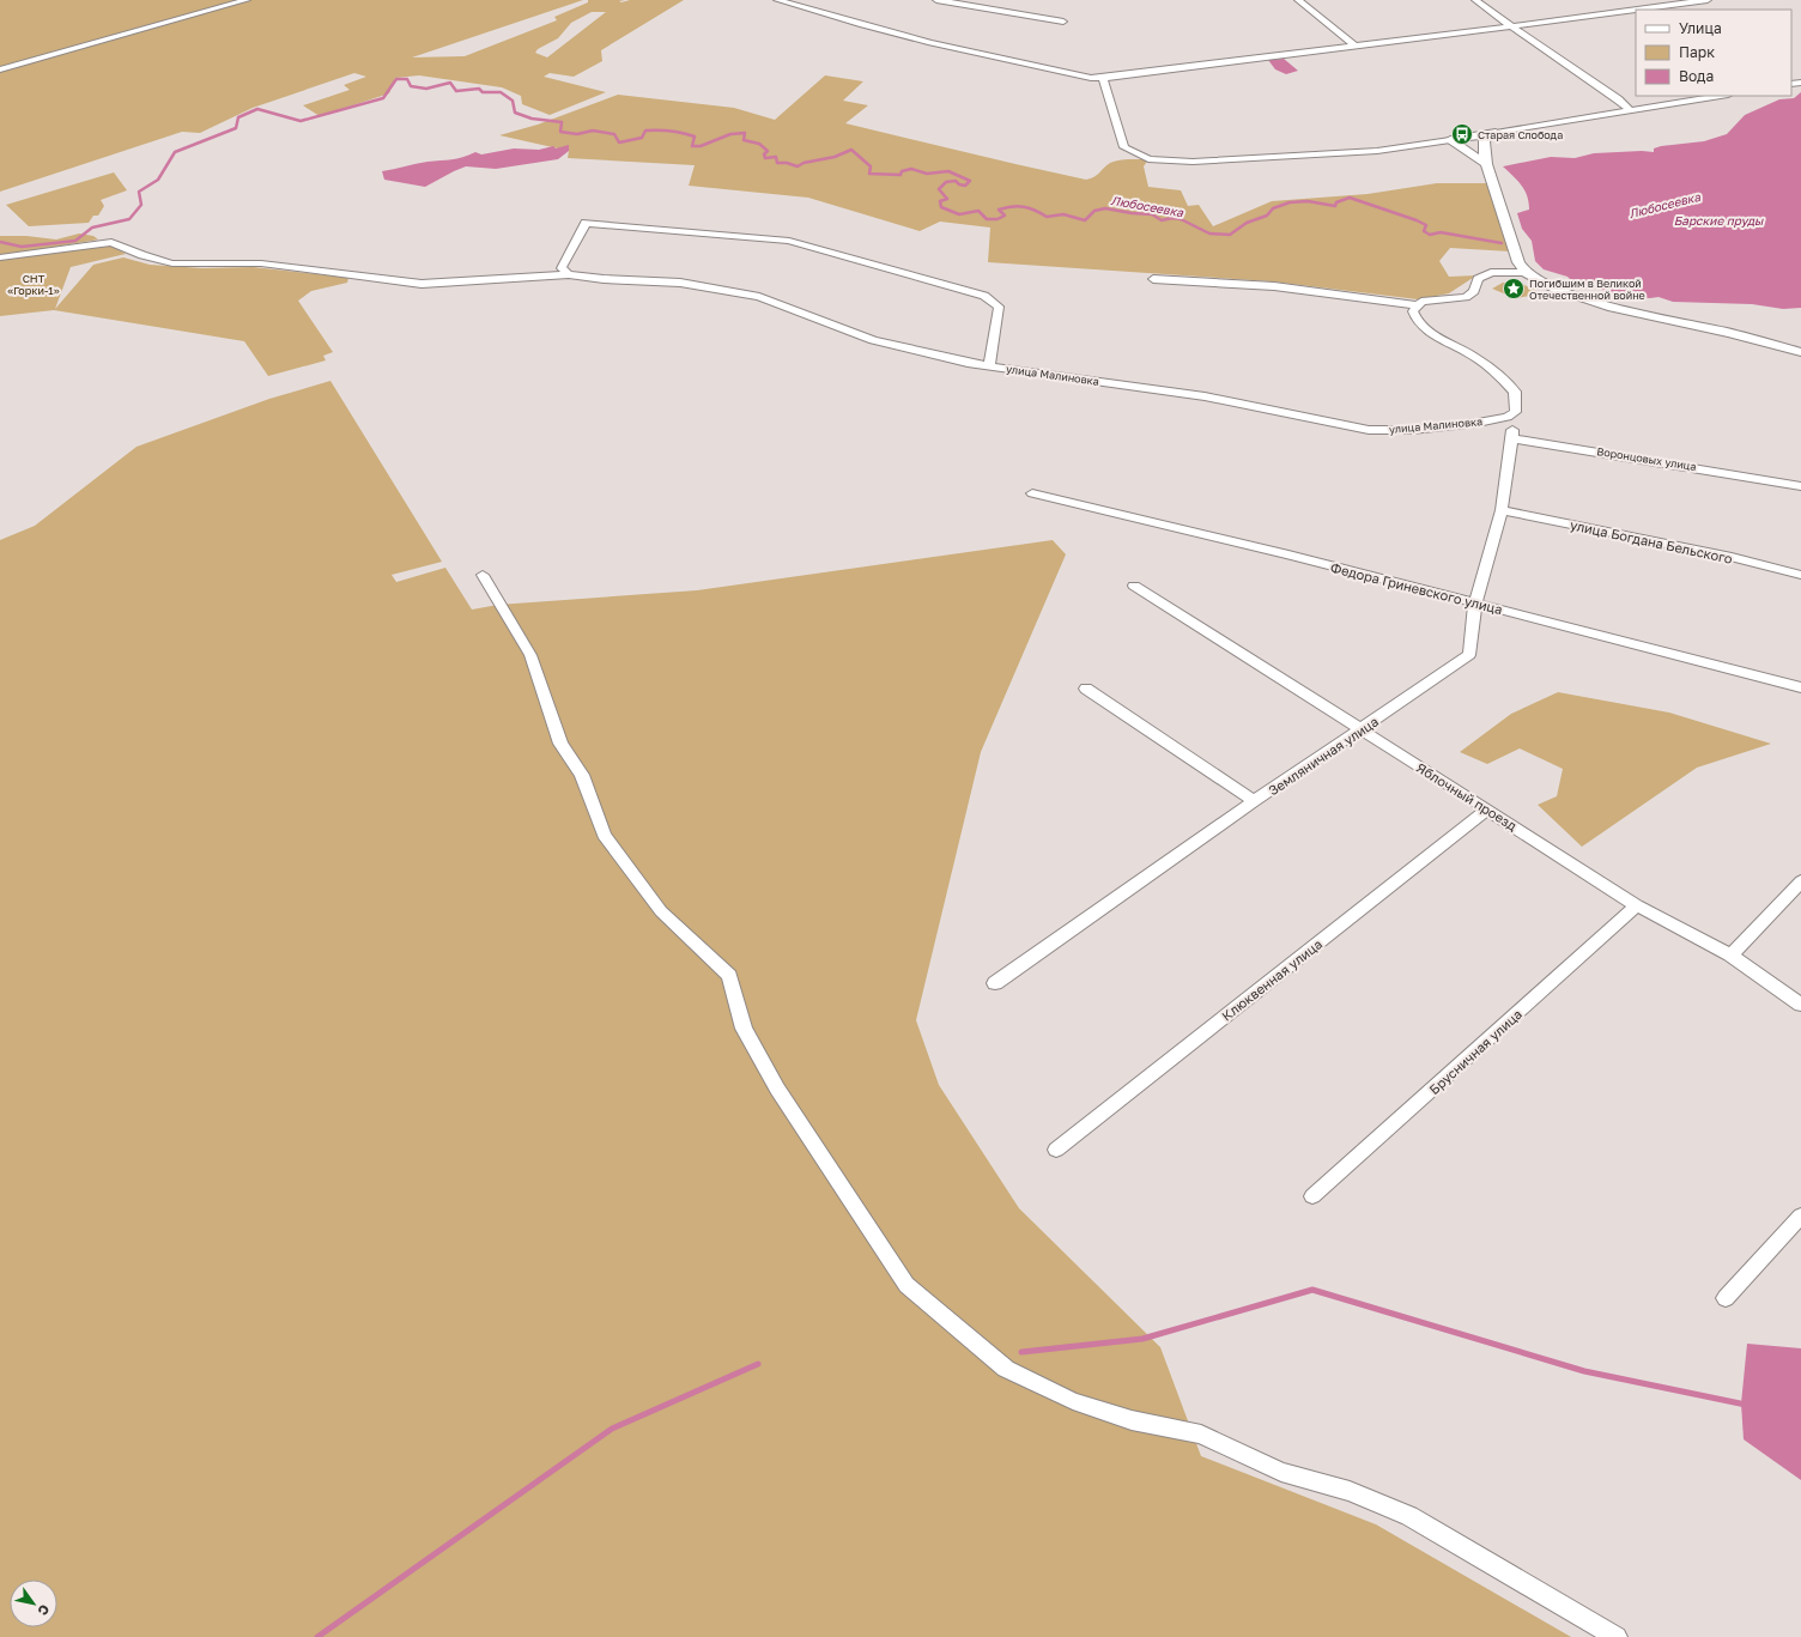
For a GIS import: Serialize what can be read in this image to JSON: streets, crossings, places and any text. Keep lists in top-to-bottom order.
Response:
{
  "streets": {
    "street": [
      "улица Малиновка",
      "Воронцовых улица",
      "улица Богдана Бельского",
      "Федора Гриневского улица",
      "Земляничная улица",
      "Яблочный проезд",
      "Клюквенная улица",
      "Брусничная улица"
    ]
  },
  "crossings": [
    ["Воронцовых улица", "Земляничная улица"],
    ["улица Богдана Бельского", "Земляничная улица"],
    ["Федора Гриневского улица", "Земляничная улица"],
    ["Земляничная улица", "Яблочный проезд"],
    ["Яблочный проезд", "Клюквенная улица"],
    ["Яблочный проезд", "Брусничная улица"]
  ],
  "water": ["Любосеевка", "Барские пруды"],
  "parks": ["СНТ «Горки-1»"],
  "places": {
    "bus stop": ["Старая Слобода"],
    "place": ["Погибшим в Великой Отечественной войне"]
  },
  "legend": ["Улица", "Парк", "Вода"],
  "north": "bottom right"
}
